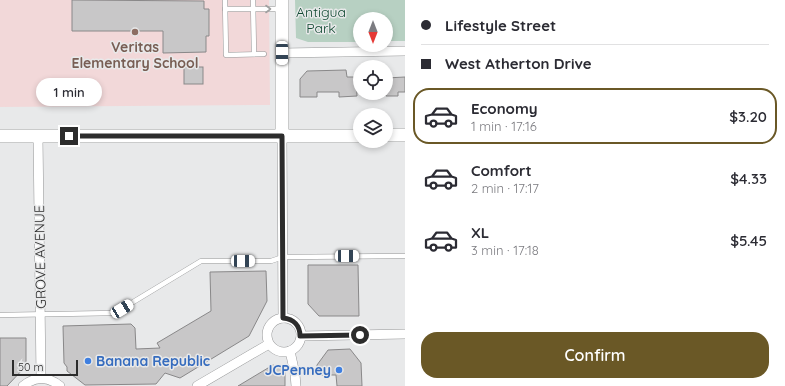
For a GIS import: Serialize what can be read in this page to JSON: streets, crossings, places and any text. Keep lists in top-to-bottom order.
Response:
{
  "streets": {
    "street": ["GROVE AVENUE"]
  },
  "parks": ["Antigua Park"],
  "places": ["Veritas Elementary School", "Banana Republic", "JCPenney"],
  "scale_bar": "50 m",
  "north": "bottom",
  "page": {
    "banner": ["Lifestyle Street", "West Atherton Drive"],
    "bubble": "1 min",
    "list": [
      {
        "name": "Economy",
        "note": "1 min · 17:16",
        "value": "$3.20"
      },
      {
        "name": "Comfort",
        "note": "2 min · 17:17",
        "value": "$4.33"
      },
      {
        "name": "XL",
        "note": "3 min · 17:18",
        "value": "$5.45"
      }
    ],
    "buttons": "Confirm",
    "scale": "50 m"
  }
}
